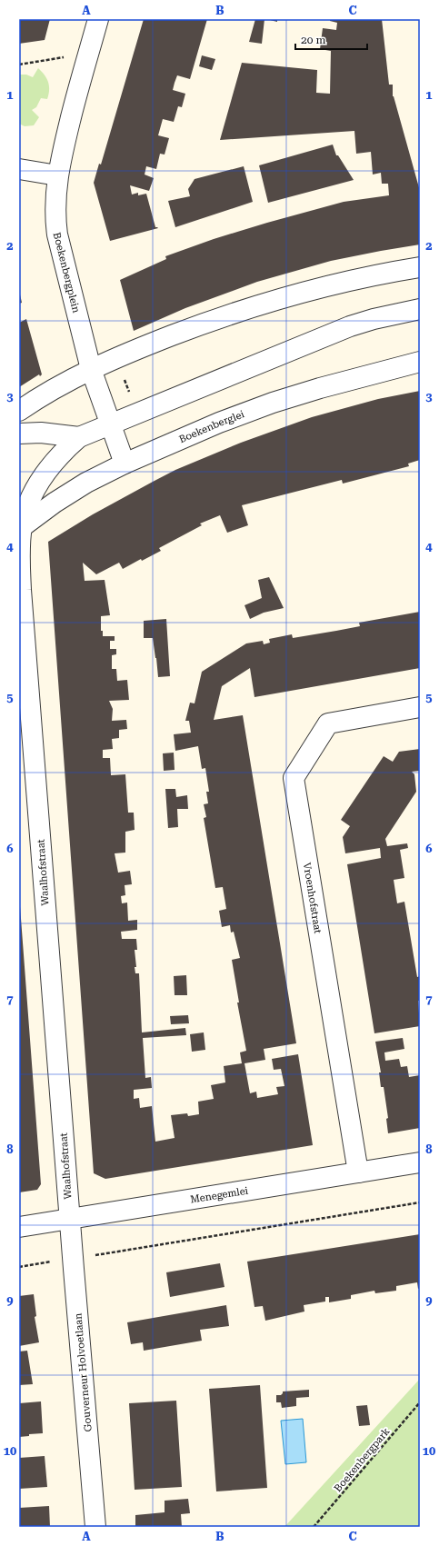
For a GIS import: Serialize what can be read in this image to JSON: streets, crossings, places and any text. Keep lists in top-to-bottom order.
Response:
{
  "streets": {
    "street": [
      "Boekenbergplein",
      "Boekenberglei",
      "Waalhofstraat",
      "Vroenhofstraat",
      "Menegemlei",
      "Gouverneur Holvoetlaan"
    ],
    "path": ["Boekenbergpark"]
  },
  "crossings": [
    ["Boekenbergplein", "Boekenberglei"],
    ["Boekenberglei", "Waalhofstraat"],
    ["Waalhofstraat", "Menegemlei"],
    ["Waalhofstraat", "Gouverneur Holvoetlaan"],
    ["Vroenhofstraat", "Menegemlei"],
    ["Menegemlei", "Gouverneur Holvoetlaan"]
  ],
  "scale_bar": "20 m",
  "grid": {
    "columns": ["A", "B", "C"],
    "rows": [
      "1",
      "2",
      "3",
      "4",
      "5",
      "6",
      "7",
      "8",
      "9",
      "10"
    ]
  }
}
